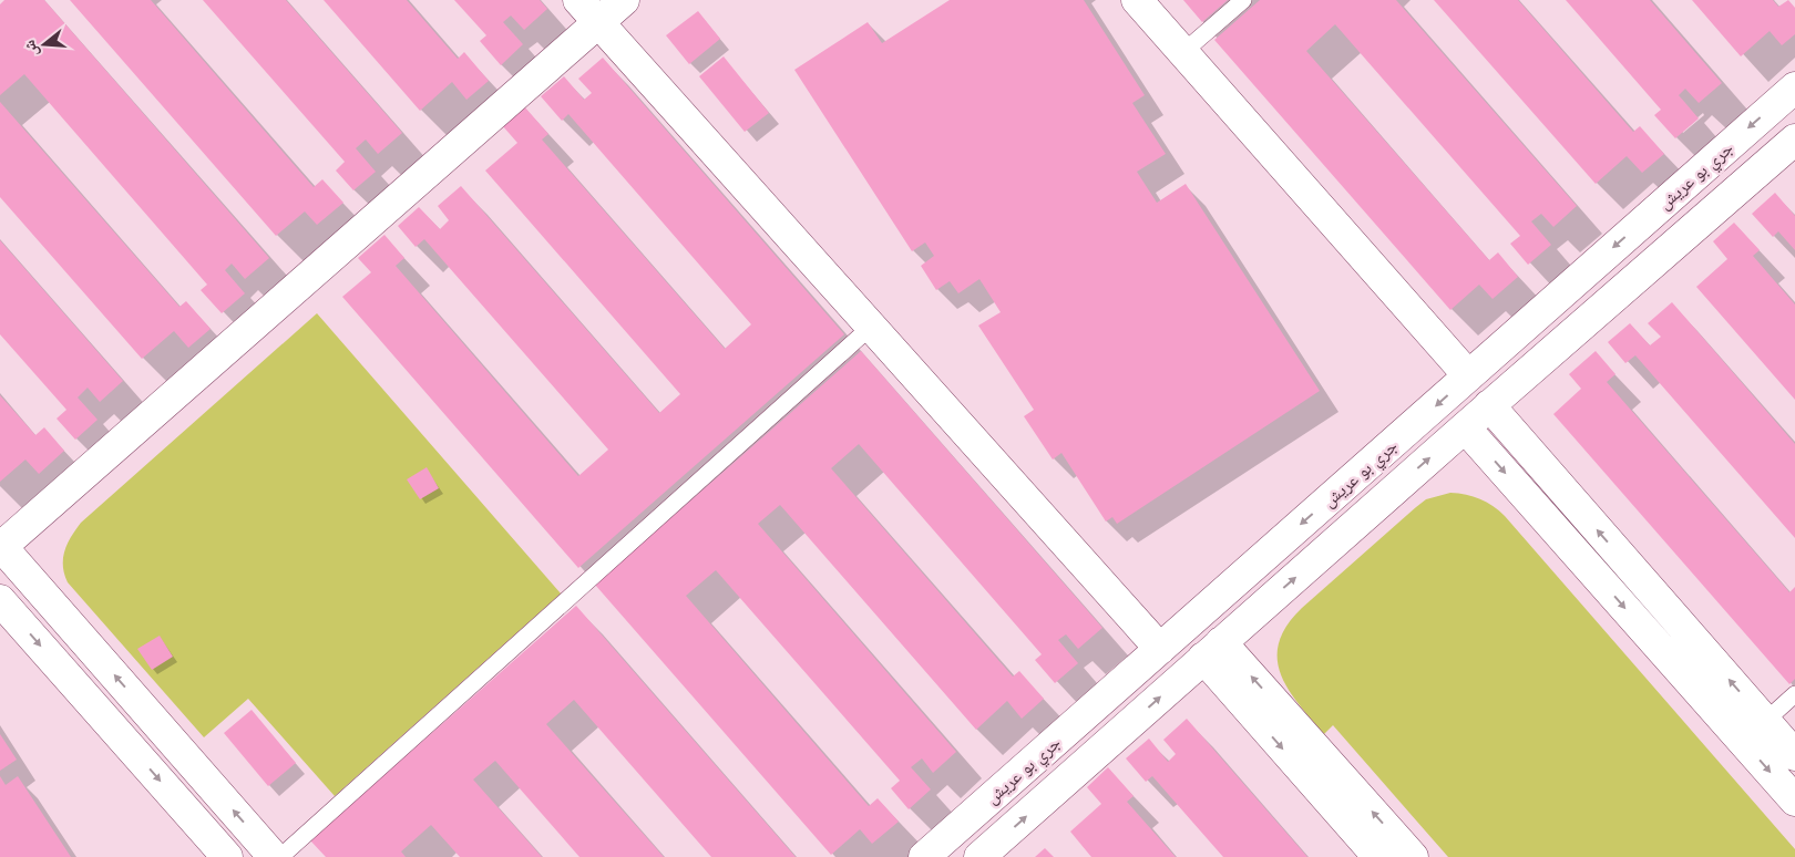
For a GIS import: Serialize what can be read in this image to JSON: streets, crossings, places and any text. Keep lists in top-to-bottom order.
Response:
{
  "streets": {
    "street": ["جري بو عريش"]
  },
  "north": "left"
}
